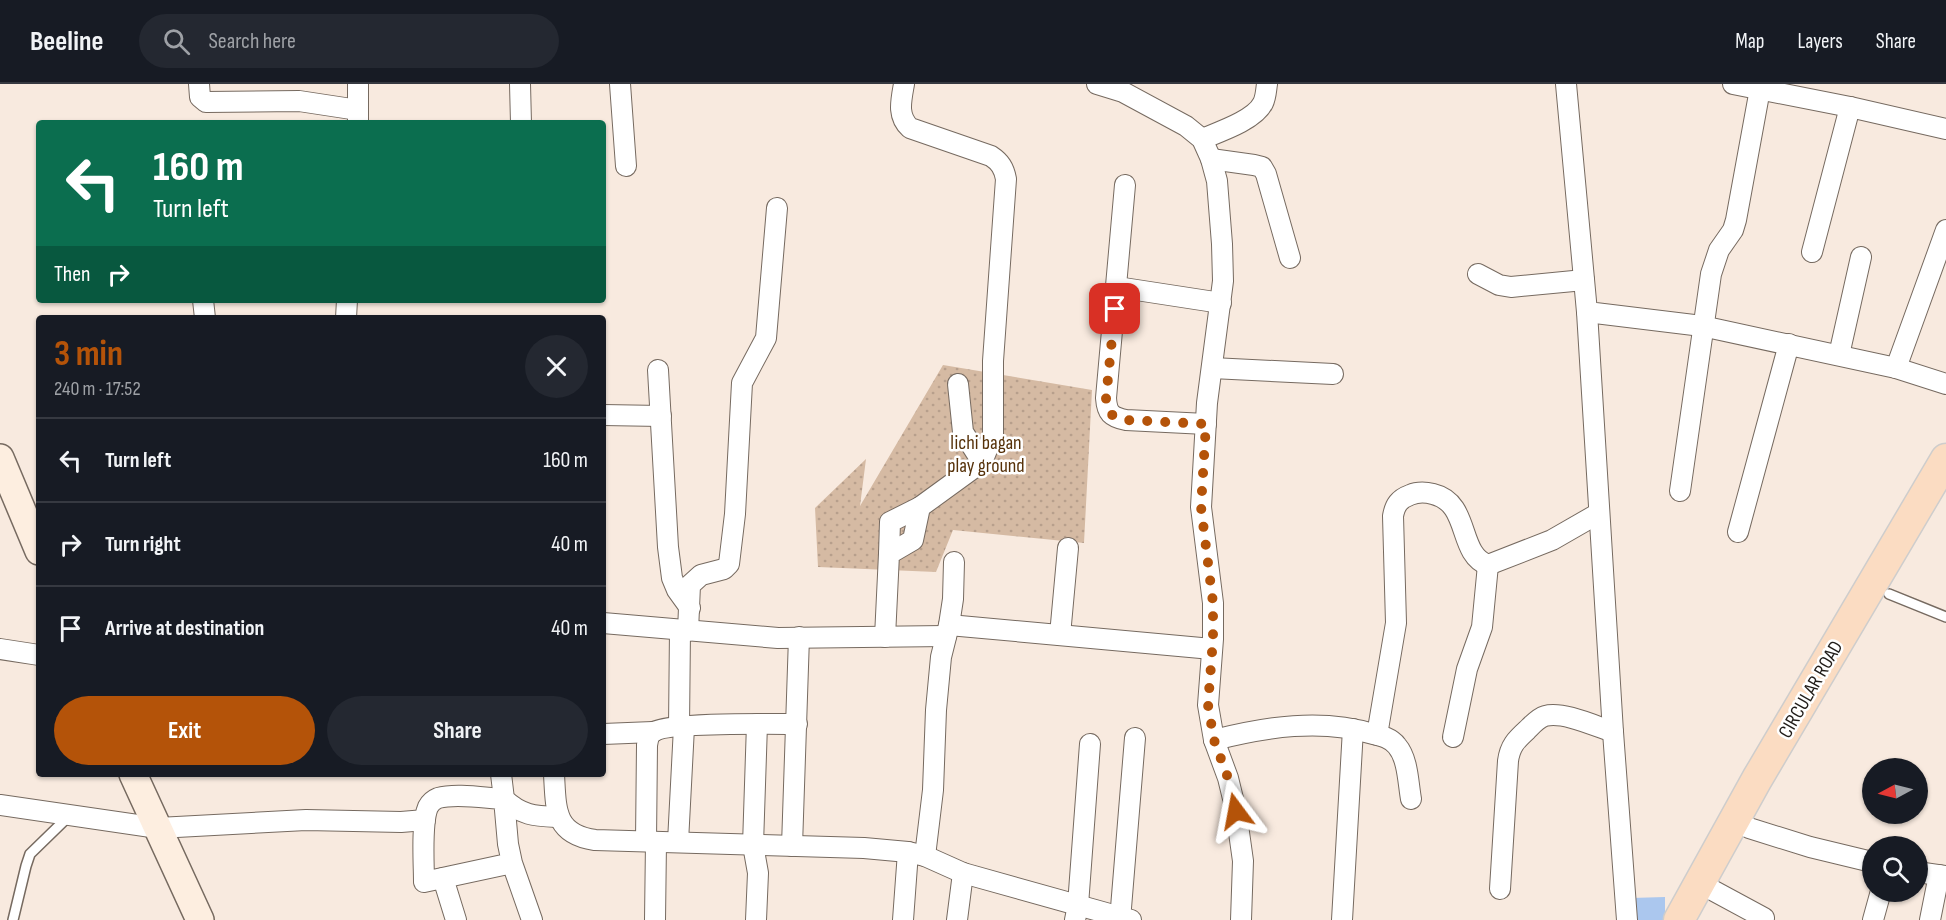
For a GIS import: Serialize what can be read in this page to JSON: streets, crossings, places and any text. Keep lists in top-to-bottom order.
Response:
{
  "streets": {
    "main road": ["CIRCULAR ROAD"]
  },
  "parks": ["lichi bagan play ground"],
  "north": "left",
  "page": {
    "header": "Beeline",
    "search": "Search here",
    "nav": ["Map", "Layers", "Share"],
    "turn": ["160 m", "Turn left"],
    "then": "Then",
    "heading": ["3 min", "240 m · 17:52"],
    "list": [
      {
        "name": "Turn left",
        "value": "160 m"
      },
      {
        "name": "Turn right",
        "value": "40 m"
      },
      {
        "name": "Arrive at destination",
        "value": "40 m"
      }
    ],
    "buttons": ["Exit", "Share"]
  }
}
